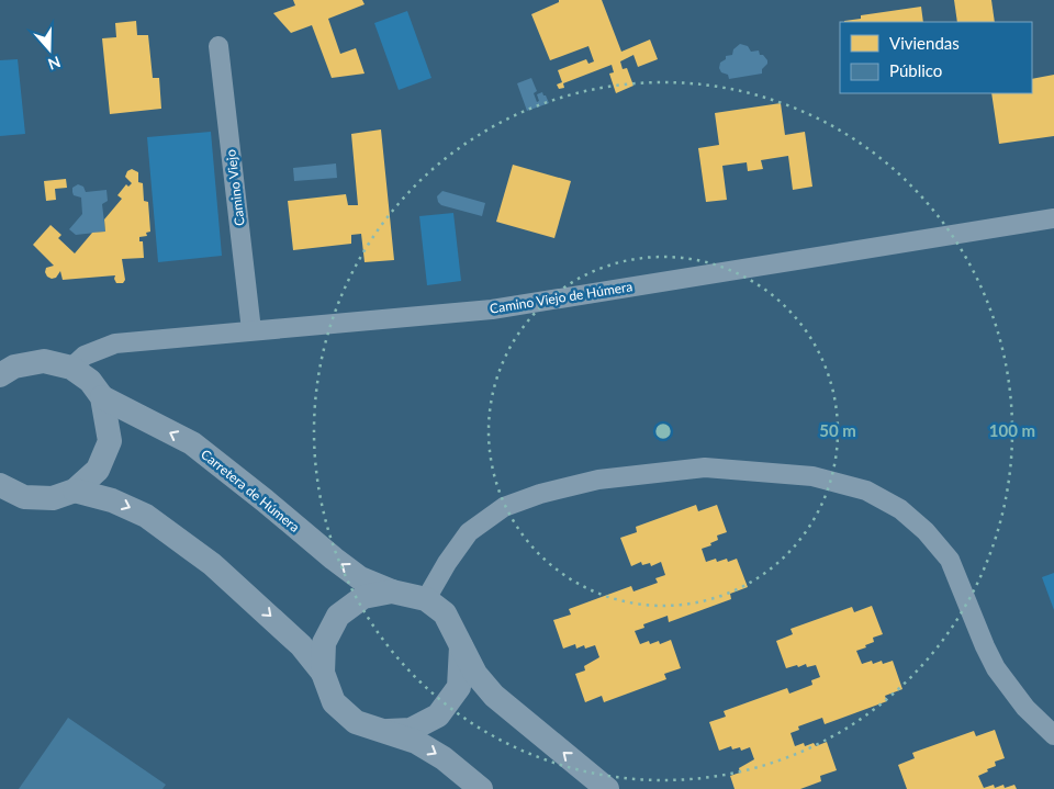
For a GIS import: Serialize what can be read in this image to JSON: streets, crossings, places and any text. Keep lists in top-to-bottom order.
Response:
{
  "streets": {
    "street": ["Camino Viejo", "Camino Viejo de Húmera", "Carretera de Húmera"]
  },
  "crossings": [
    ["Camino Viejo", "Camino Viejo de Húmera"]
  ],
  "legend": ["Viviendas", "Público"],
  "north": "bottom",
  "rings": ["50 m", "100 m"]
}
